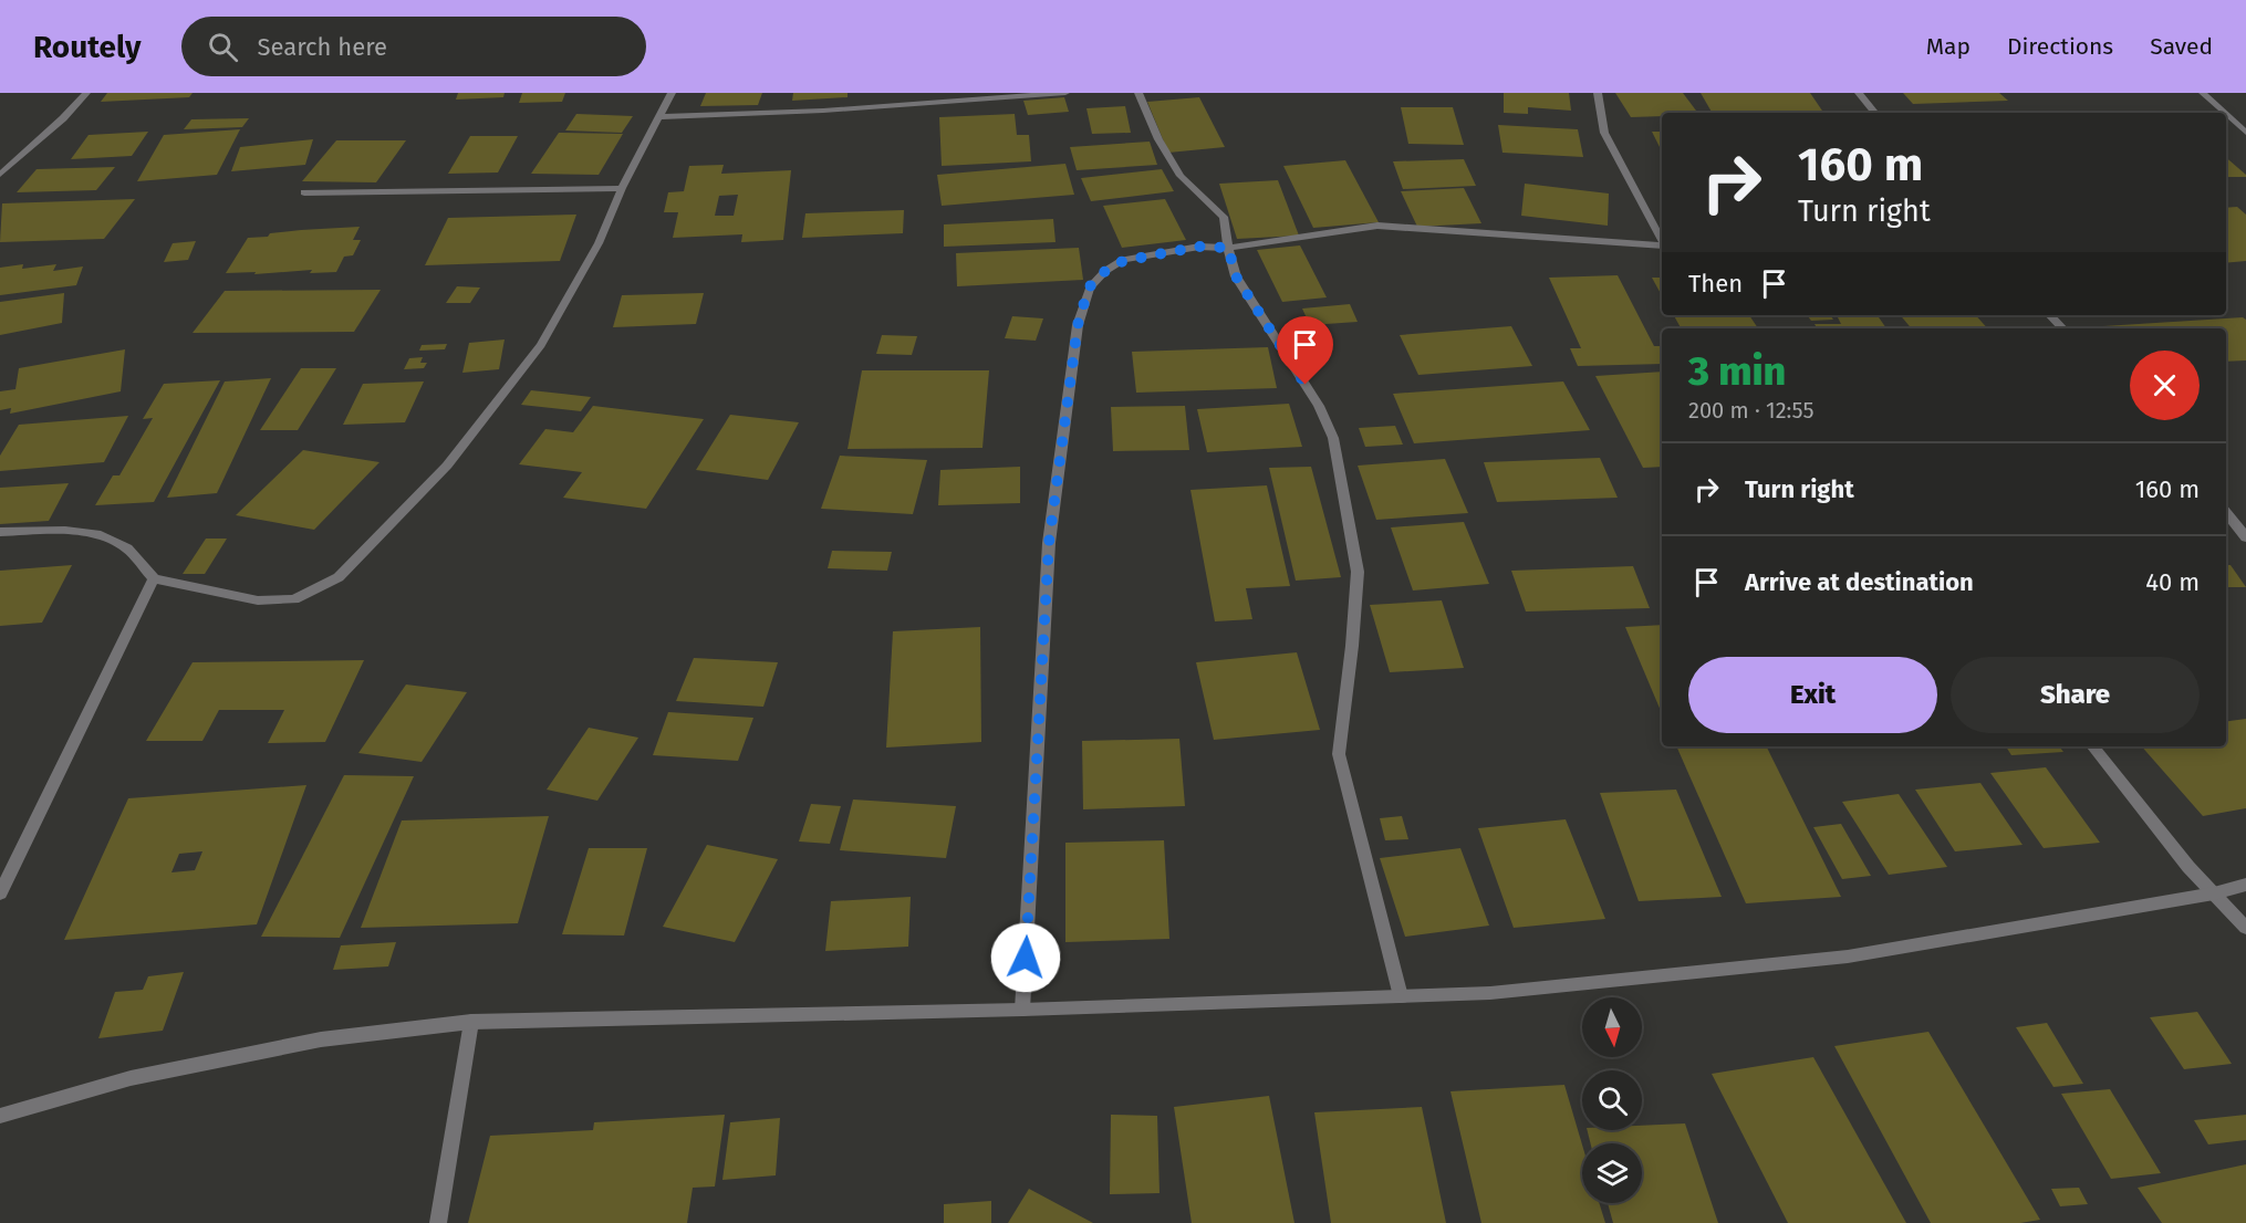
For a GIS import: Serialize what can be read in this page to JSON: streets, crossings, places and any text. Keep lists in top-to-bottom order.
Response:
{
  "north": "bottom",
  "page": {
    "header": "Routely",
    "search": "Search here",
    "nav": ["Map", "Directions", "Saved"],
    "turn": ["160 m", "Turn right"],
    "then": "Then",
    "heading": ["3 min", "200 m · 12:55"],
    "list": [
      {
        "name": "Turn right",
        "value": "160 m"
      },
      {
        "name": "Arrive at destination",
        "value": "40 m"
      }
    ],
    "buttons": ["Exit", "Share"]
  }
}
